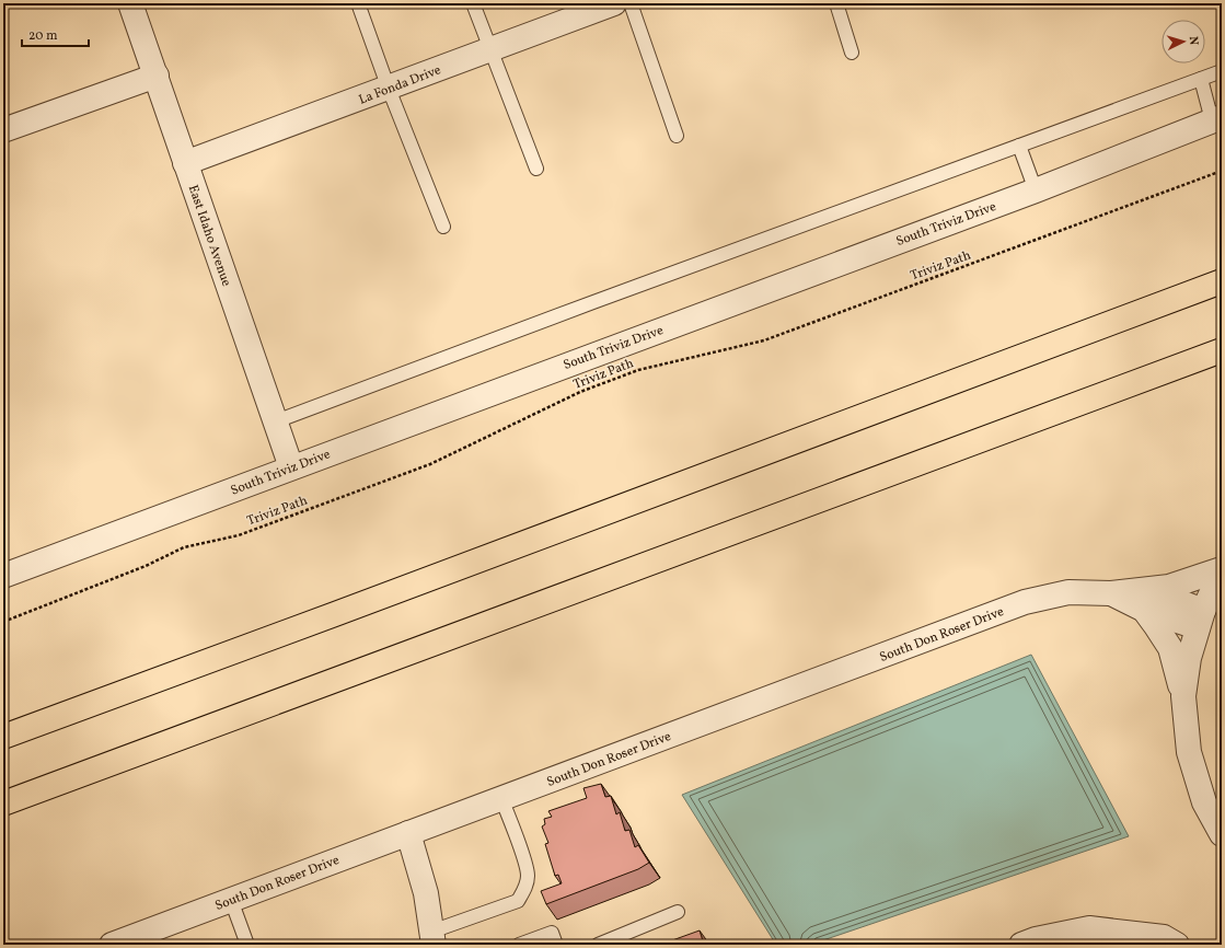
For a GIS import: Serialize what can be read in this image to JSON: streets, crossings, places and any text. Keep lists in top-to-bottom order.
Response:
{
  "streets": {
    "street": [
      "La Fonda Drive",
      "South Triviz Drive",
      "East Idaho Avenue",
      "South Don Roser Drive"
    ],
    "path": ["Triviz Path"]
  },
  "crossings": [
    ["La Fonda Drive", "East Idaho Avenue"],
    ["South Triviz Drive", "East Idaho Avenue"]
  ],
  "scale_bar": "20 m",
  "north": "right"
}
